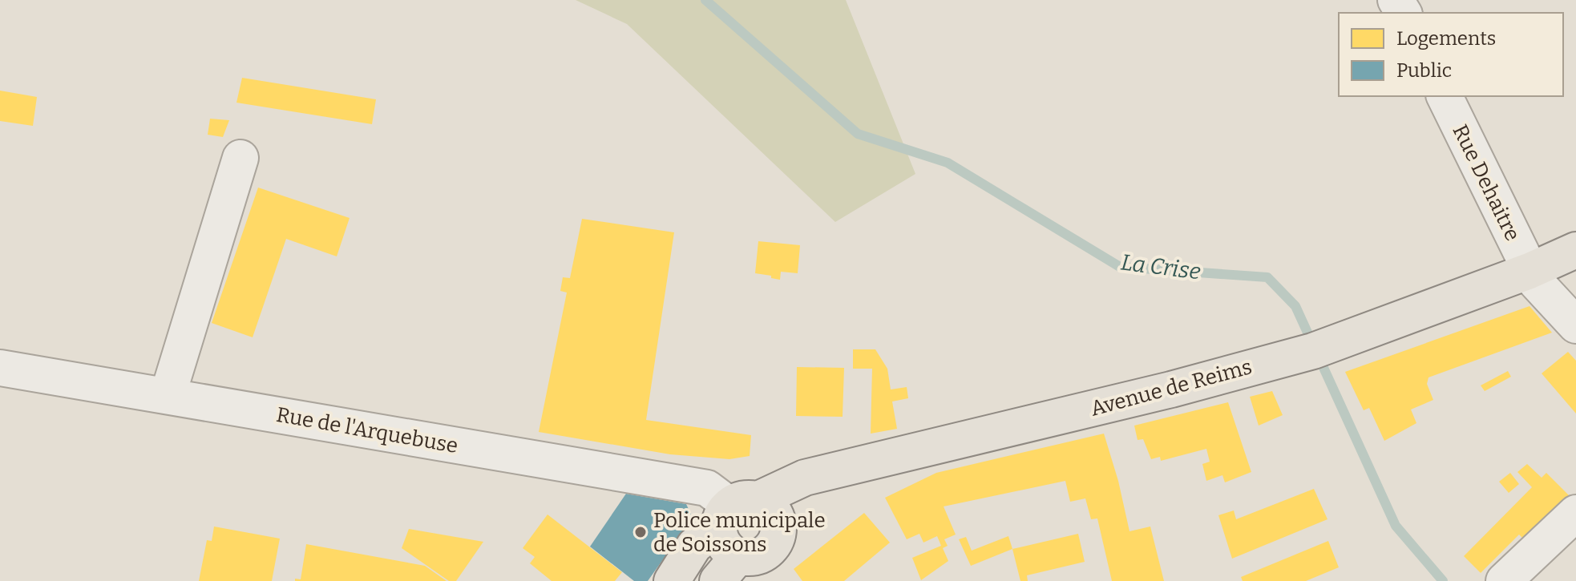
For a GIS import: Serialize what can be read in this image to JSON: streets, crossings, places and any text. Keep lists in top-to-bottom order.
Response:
{
  "streets": {
    "main road": ["Avenue de Reims"],
    "street": ["Rue Dehaitre", "Rue de l'Arquebuse"]
  },
  "crossings": [
    ["Rue Dehaitre", "Avenue de Reims"],
    ["Avenue de Reims", "Rue de l'Arquebuse"]
  ],
  "water": ["La Crise"],
  "places": ["Police municipale de Soissons"],
  "legend": ["Logements", "Public"]
}
